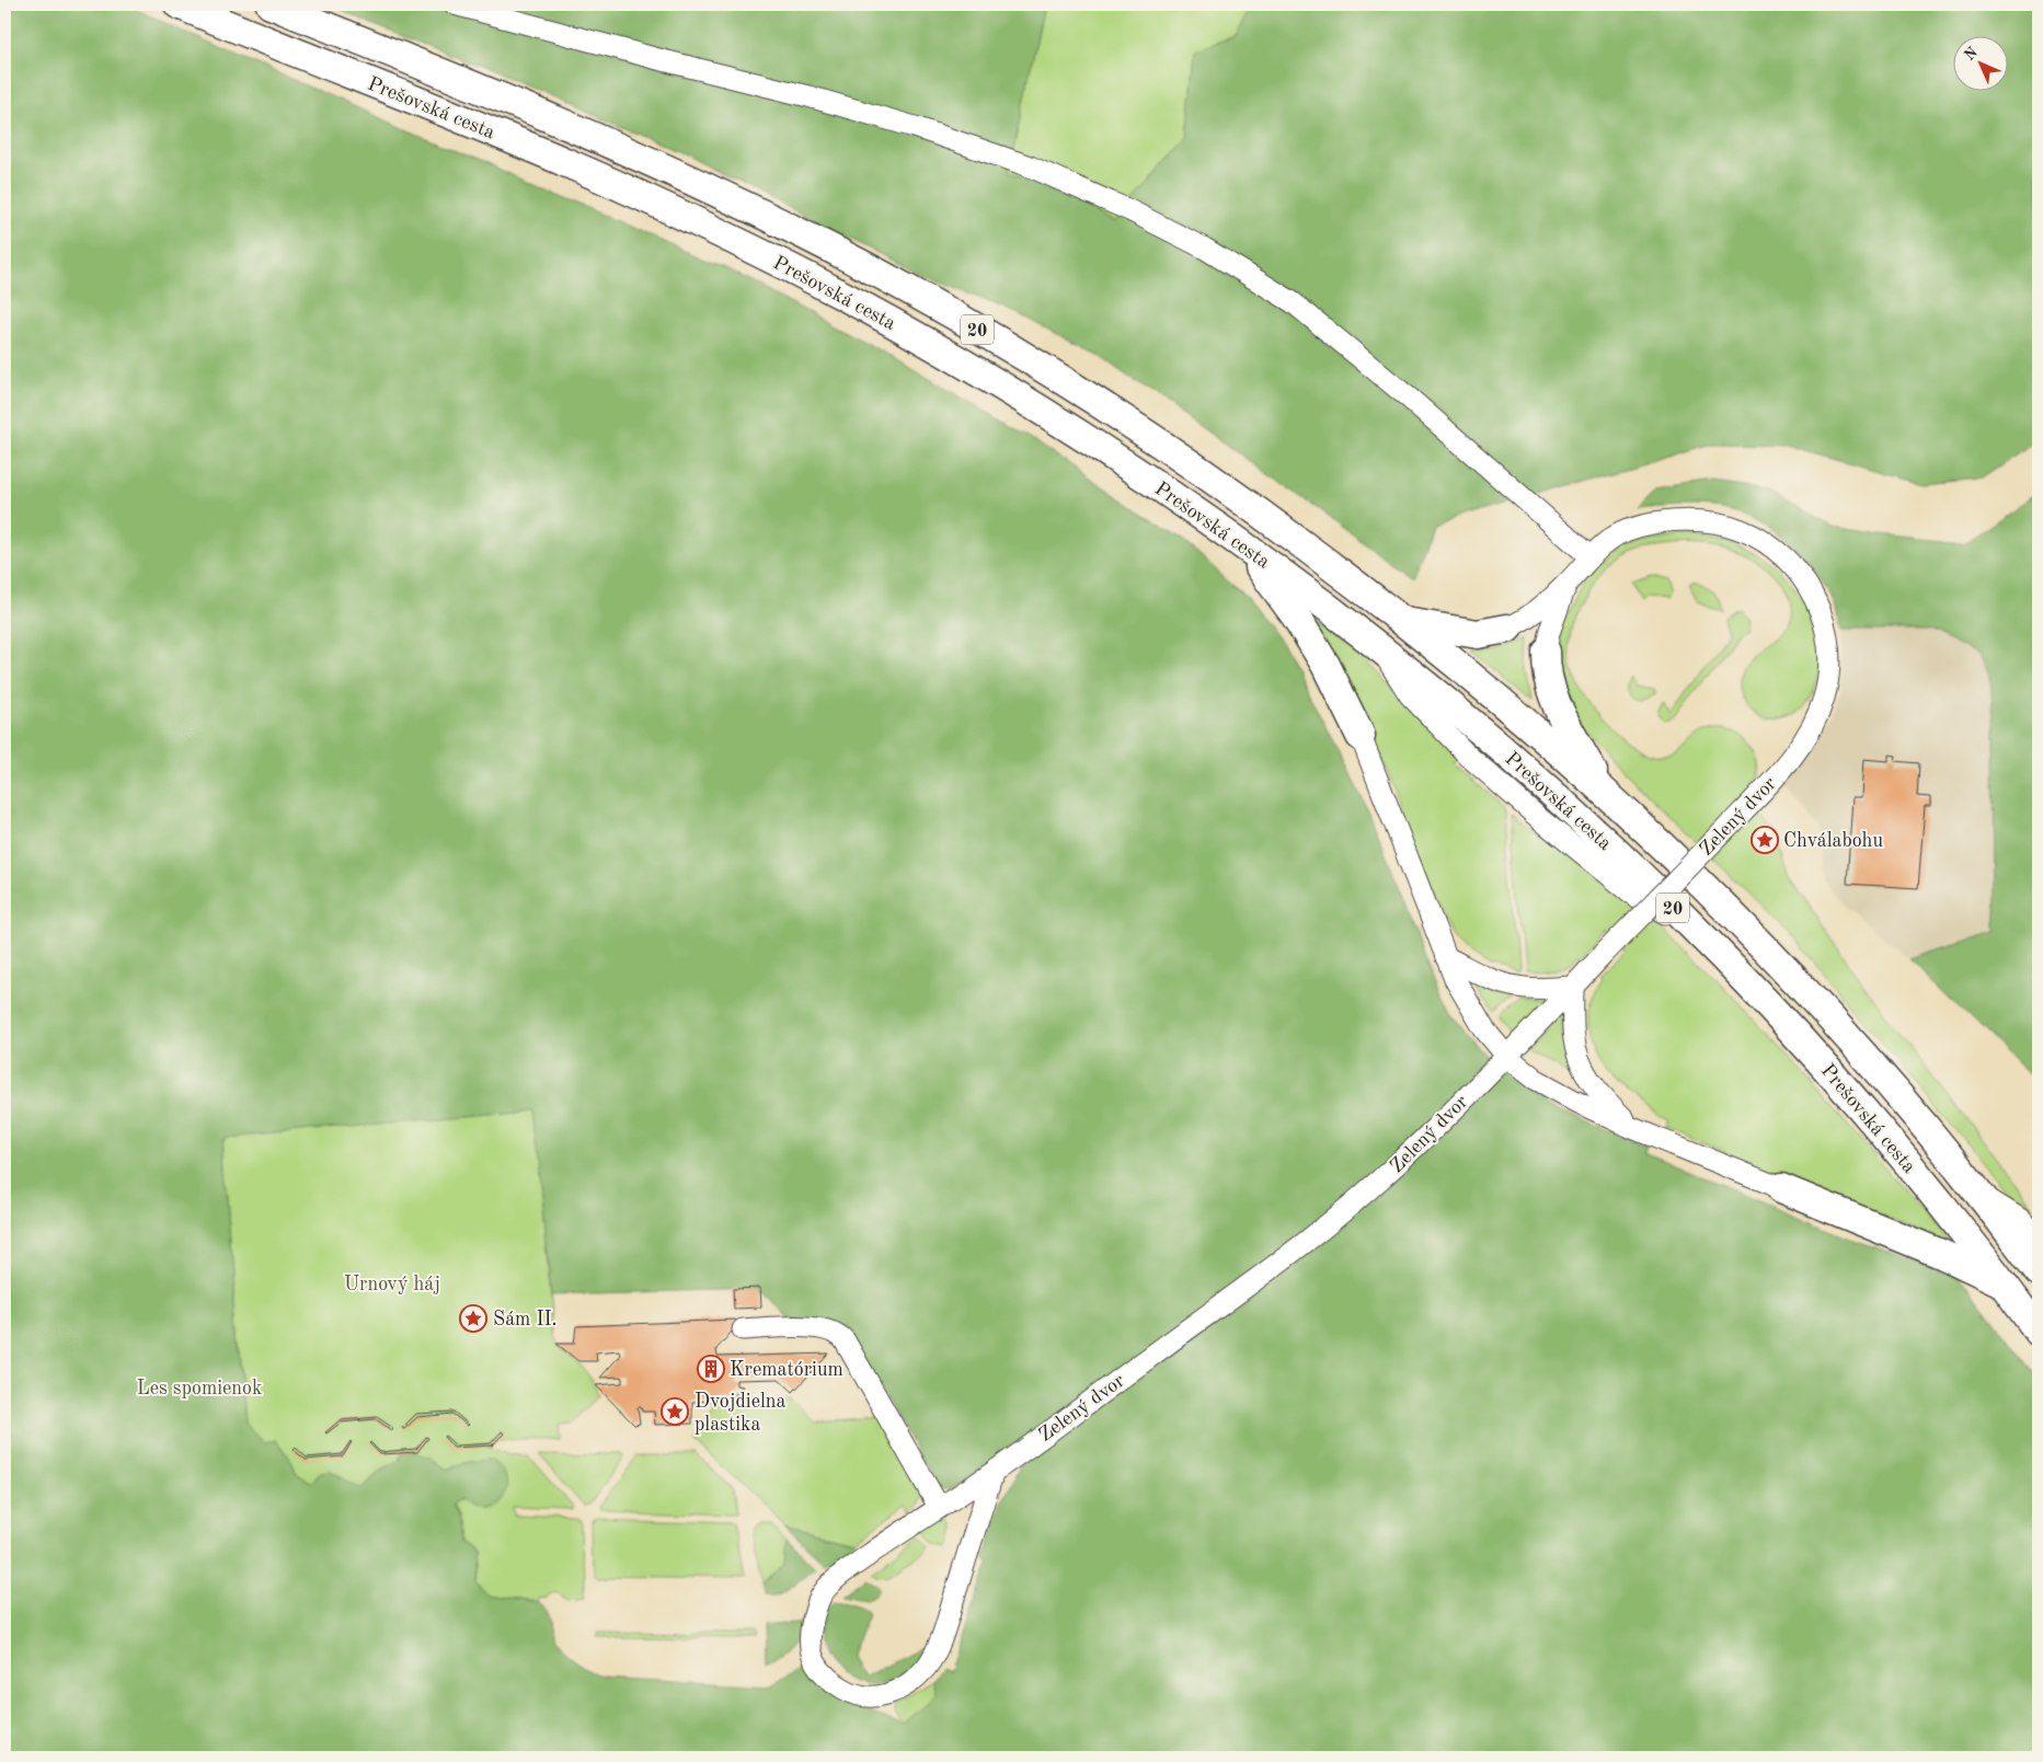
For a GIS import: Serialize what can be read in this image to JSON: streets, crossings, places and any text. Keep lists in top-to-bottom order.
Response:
{
  "streets": {
    "highway": ["Prešovská cesta", "20"],
    "street": ["Zelený dvor"]
  },
  "parks": ["Urnový háj", "Les spomienok"],
  "places": {
    "place": ["Chválabohu", "Sám II.", "Dvojdielna plastika"],
    "building": ["Krematórium"]
  },
  "north": "top left"
}
